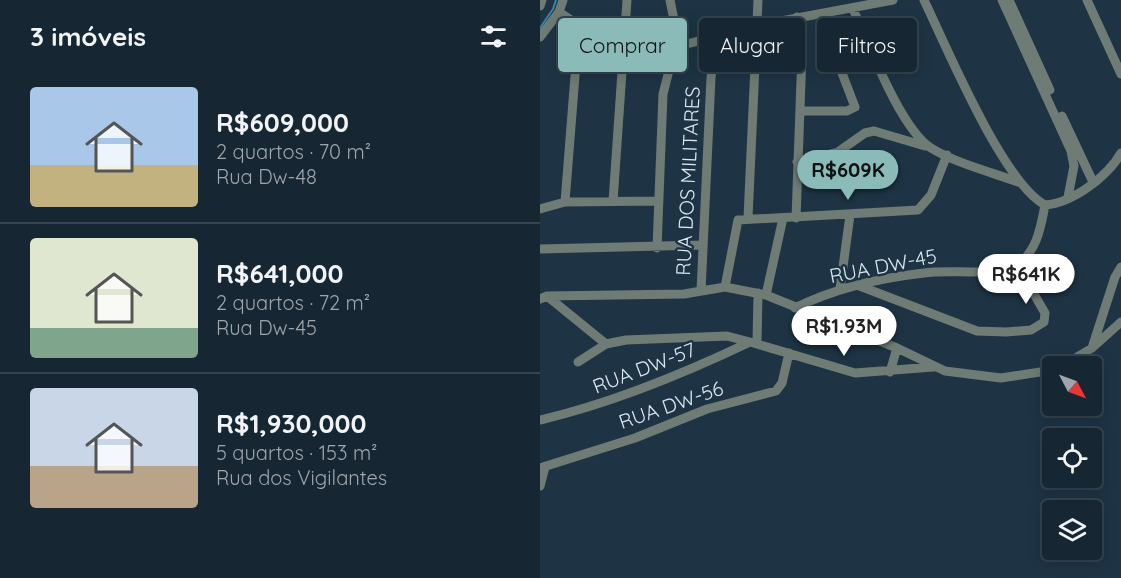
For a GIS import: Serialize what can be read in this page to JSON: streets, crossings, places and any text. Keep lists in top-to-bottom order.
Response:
{
  "streets": {
    "street": [
      "RUA DOS MILITARES",
      "RUA DW-45",
      "RUA DW-57",
      "RUA DW-56"
    ]
  },
  "north": "bottom right",
  "page": {
    "heading": "3 imóveis",
    "chip": ["Comprar", "Alugar", "Filtros"],
    "list": [
      {
        "name": "R$609,000",
        "note": "2 quartos · 70 m² · Rua Dw-48"
      },
      {
        "name": "R$641,000",
        "note": "2 quartos · 72 m² · Rua Dw-45"
      },
      {
        "name": "R$1,930,000",
        "note": "5 quartos · 153 m² · Rua dos Vigilantes"
      }
    ],
    "price": ["R$609K", "R$641K", "R$1.93M"]
  }
}
